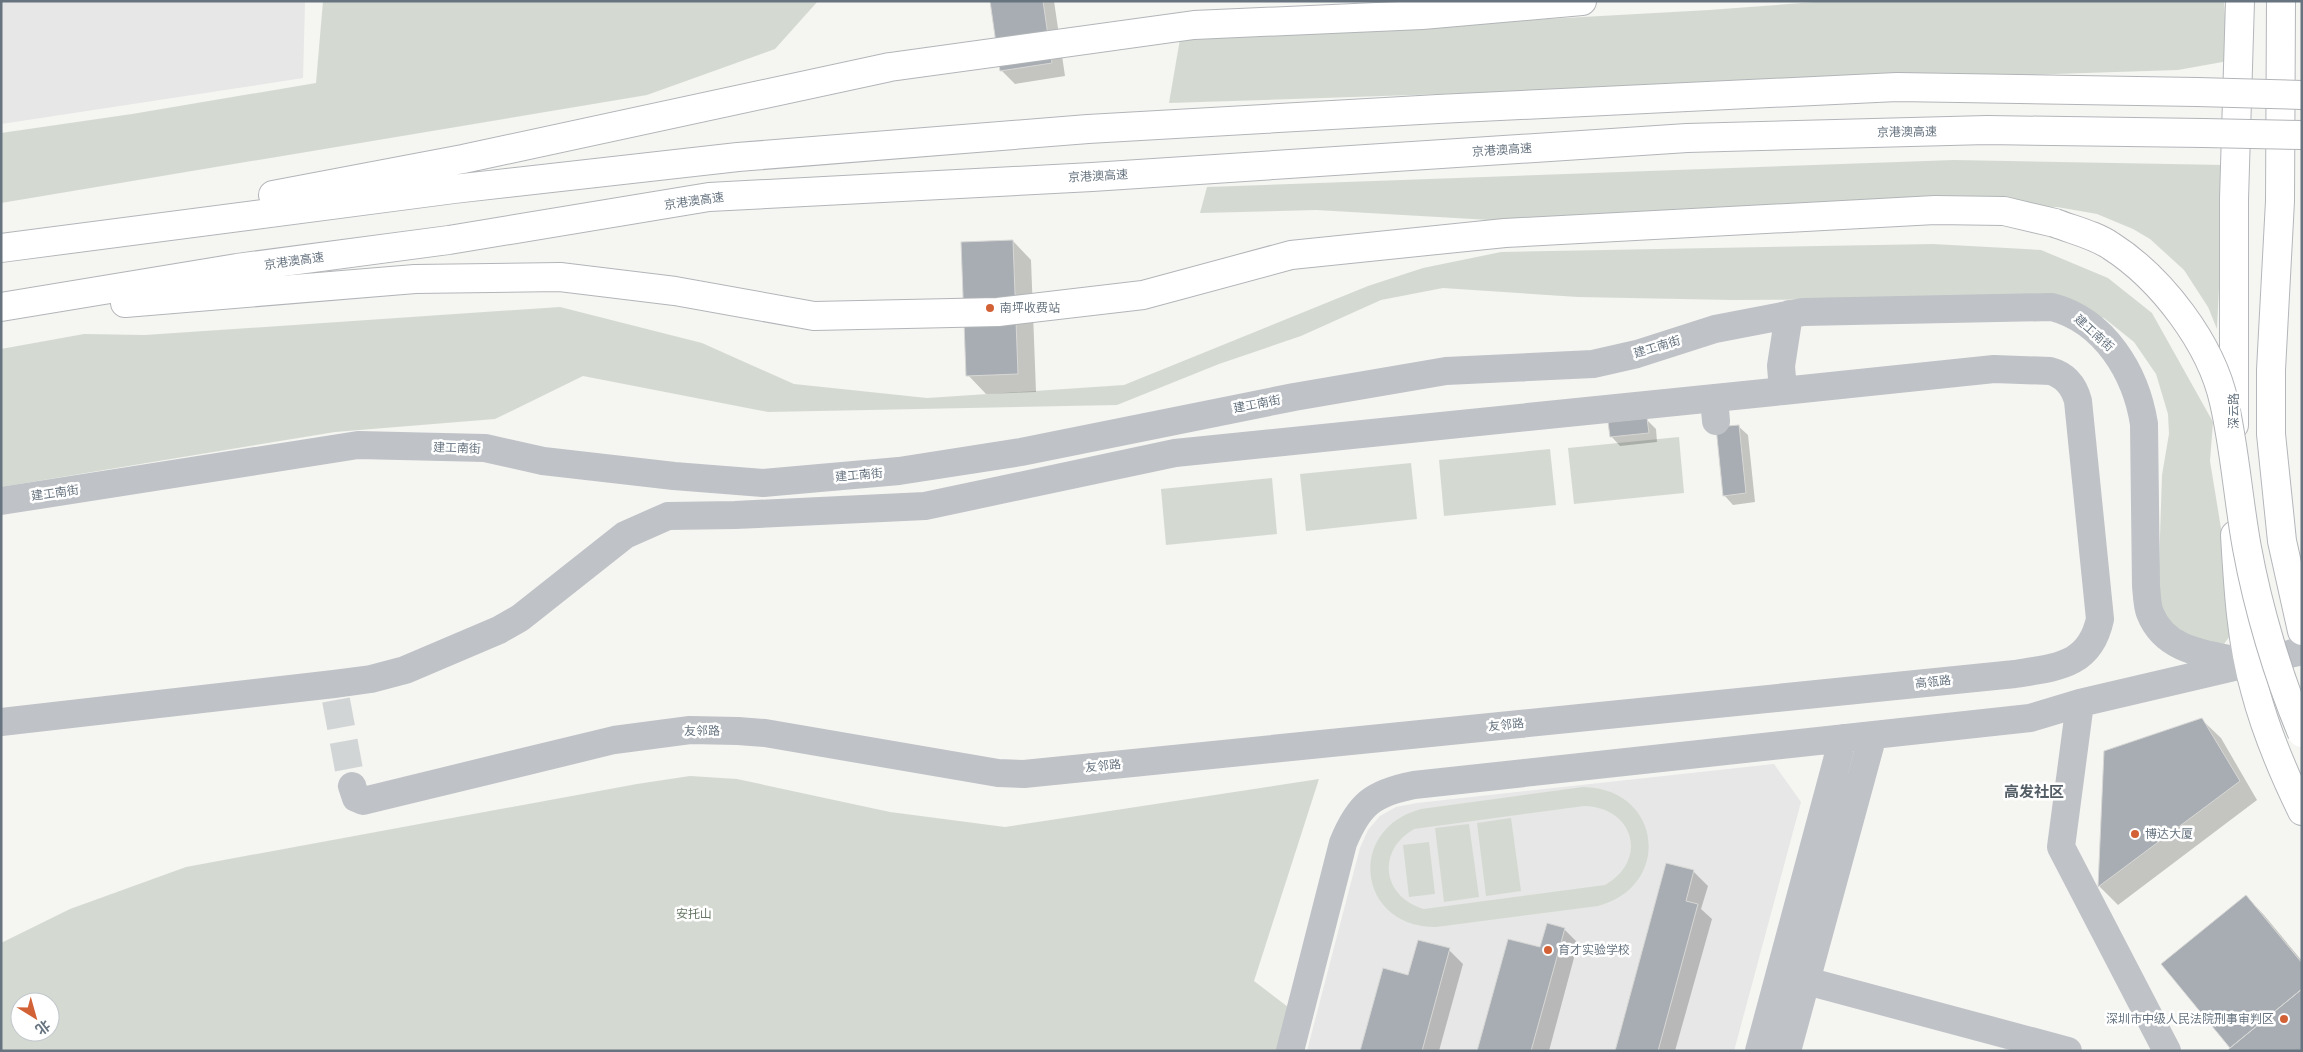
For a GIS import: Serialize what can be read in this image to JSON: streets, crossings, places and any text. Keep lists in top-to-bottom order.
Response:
{
  "streets": {
    "main road": ["京港澳高速", "深云路"],
    "street": ["建工南街", "高瓴路", "友邻路"]
  },
  "crossings": [
    ["建工南街", "深云路"],
    ["高瓴路", "友邻路"]
  ],
  "districts": ["高发社区"],
  "parks": ["安托山"],
  "places": [
    "南坪收费站",
    "博达大厦",
    "育才实验学校",
    "深圳市中级人民法院刑事审判区"
  ],
  "north": "bottom right"
}
